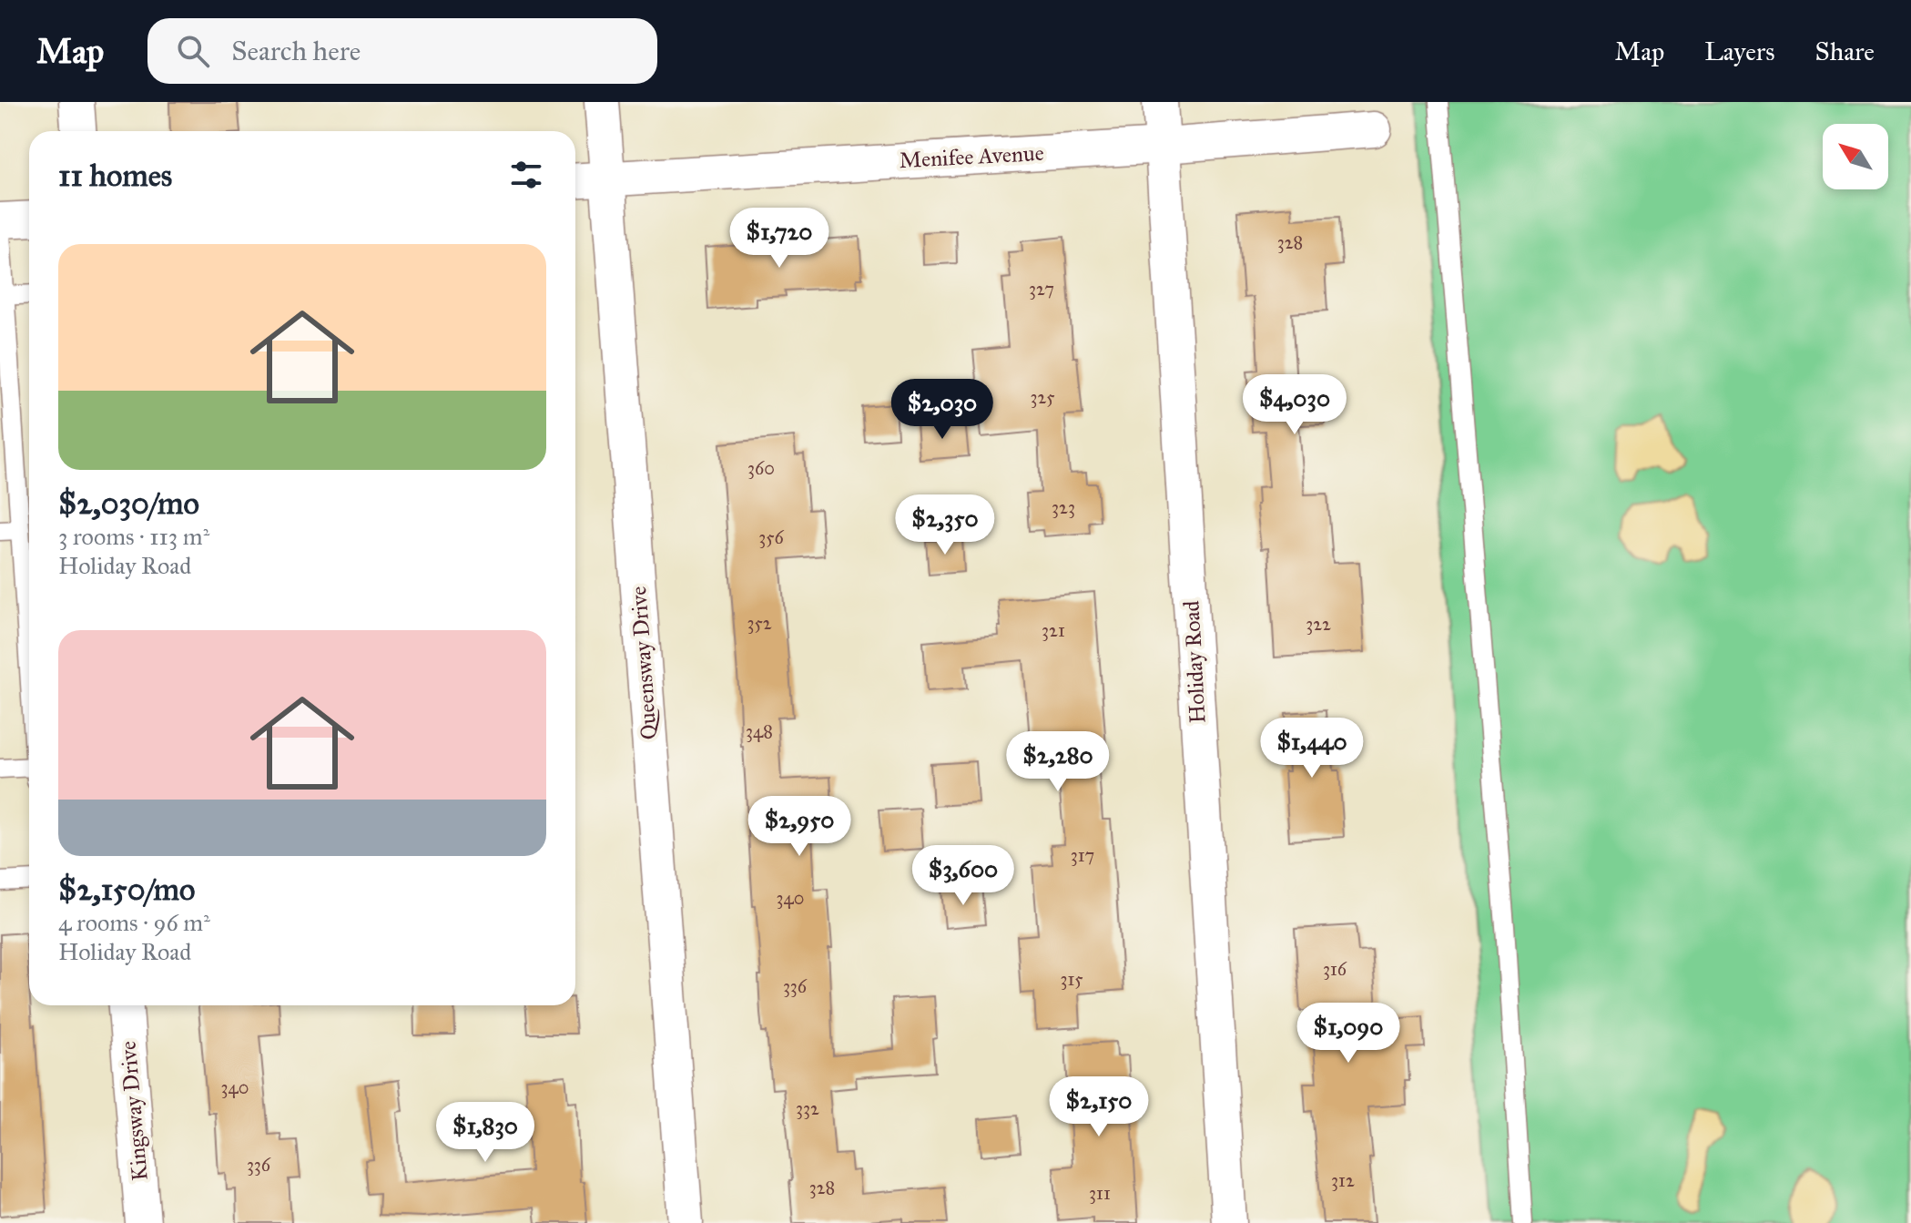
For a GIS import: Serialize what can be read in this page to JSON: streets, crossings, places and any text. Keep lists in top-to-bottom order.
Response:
{
  "streets": {
    "street": [
      "Menifee Avenue",
      "Holiday Road",
      "Queensway Drive",
      "Kingsway Drive"
    ]
  },
  "crossings": [
    ["Menifee Avenue", "Holiday Road"],
    ["Menifee Avenue", "Queensway Drive"]
  ],
  "house_numbers": [
    "328",
    "327",
    "325",
    "360",
    "323",
    "356",
    "352",
    "322",
    "321",
    "348",
    "317",
    "340",
    "316",
    "315",
    "336",
    "340",
    "332",
    "336",
    "312",
    "328",
    "311"
  ],
  "north": "top left",
  "page": {
    "header": "Map",
    "search": "Search here",
    "nav": ["Map", "Layers", "Share"],
    "heading": "11 homes",
    "price": [
      "$1,720",
      "$4,030",
      "$2,030",
      "$2,350",
      "$1,440",
      "$2,280",
      "$2,950",
      "$3,600",
      "$1,090",
      "$2,150",
      "$1,830"
    ],
    "list": [
      {
        "name": "$2,030/mo",
        "note": "3 rooms · 113 m² · Holiday Road"
      },
      {
        "name": "$2,150/mo",
        "note": "4 rooms · 96 m² · Holiday Road"
      }
    ]
  }
}
